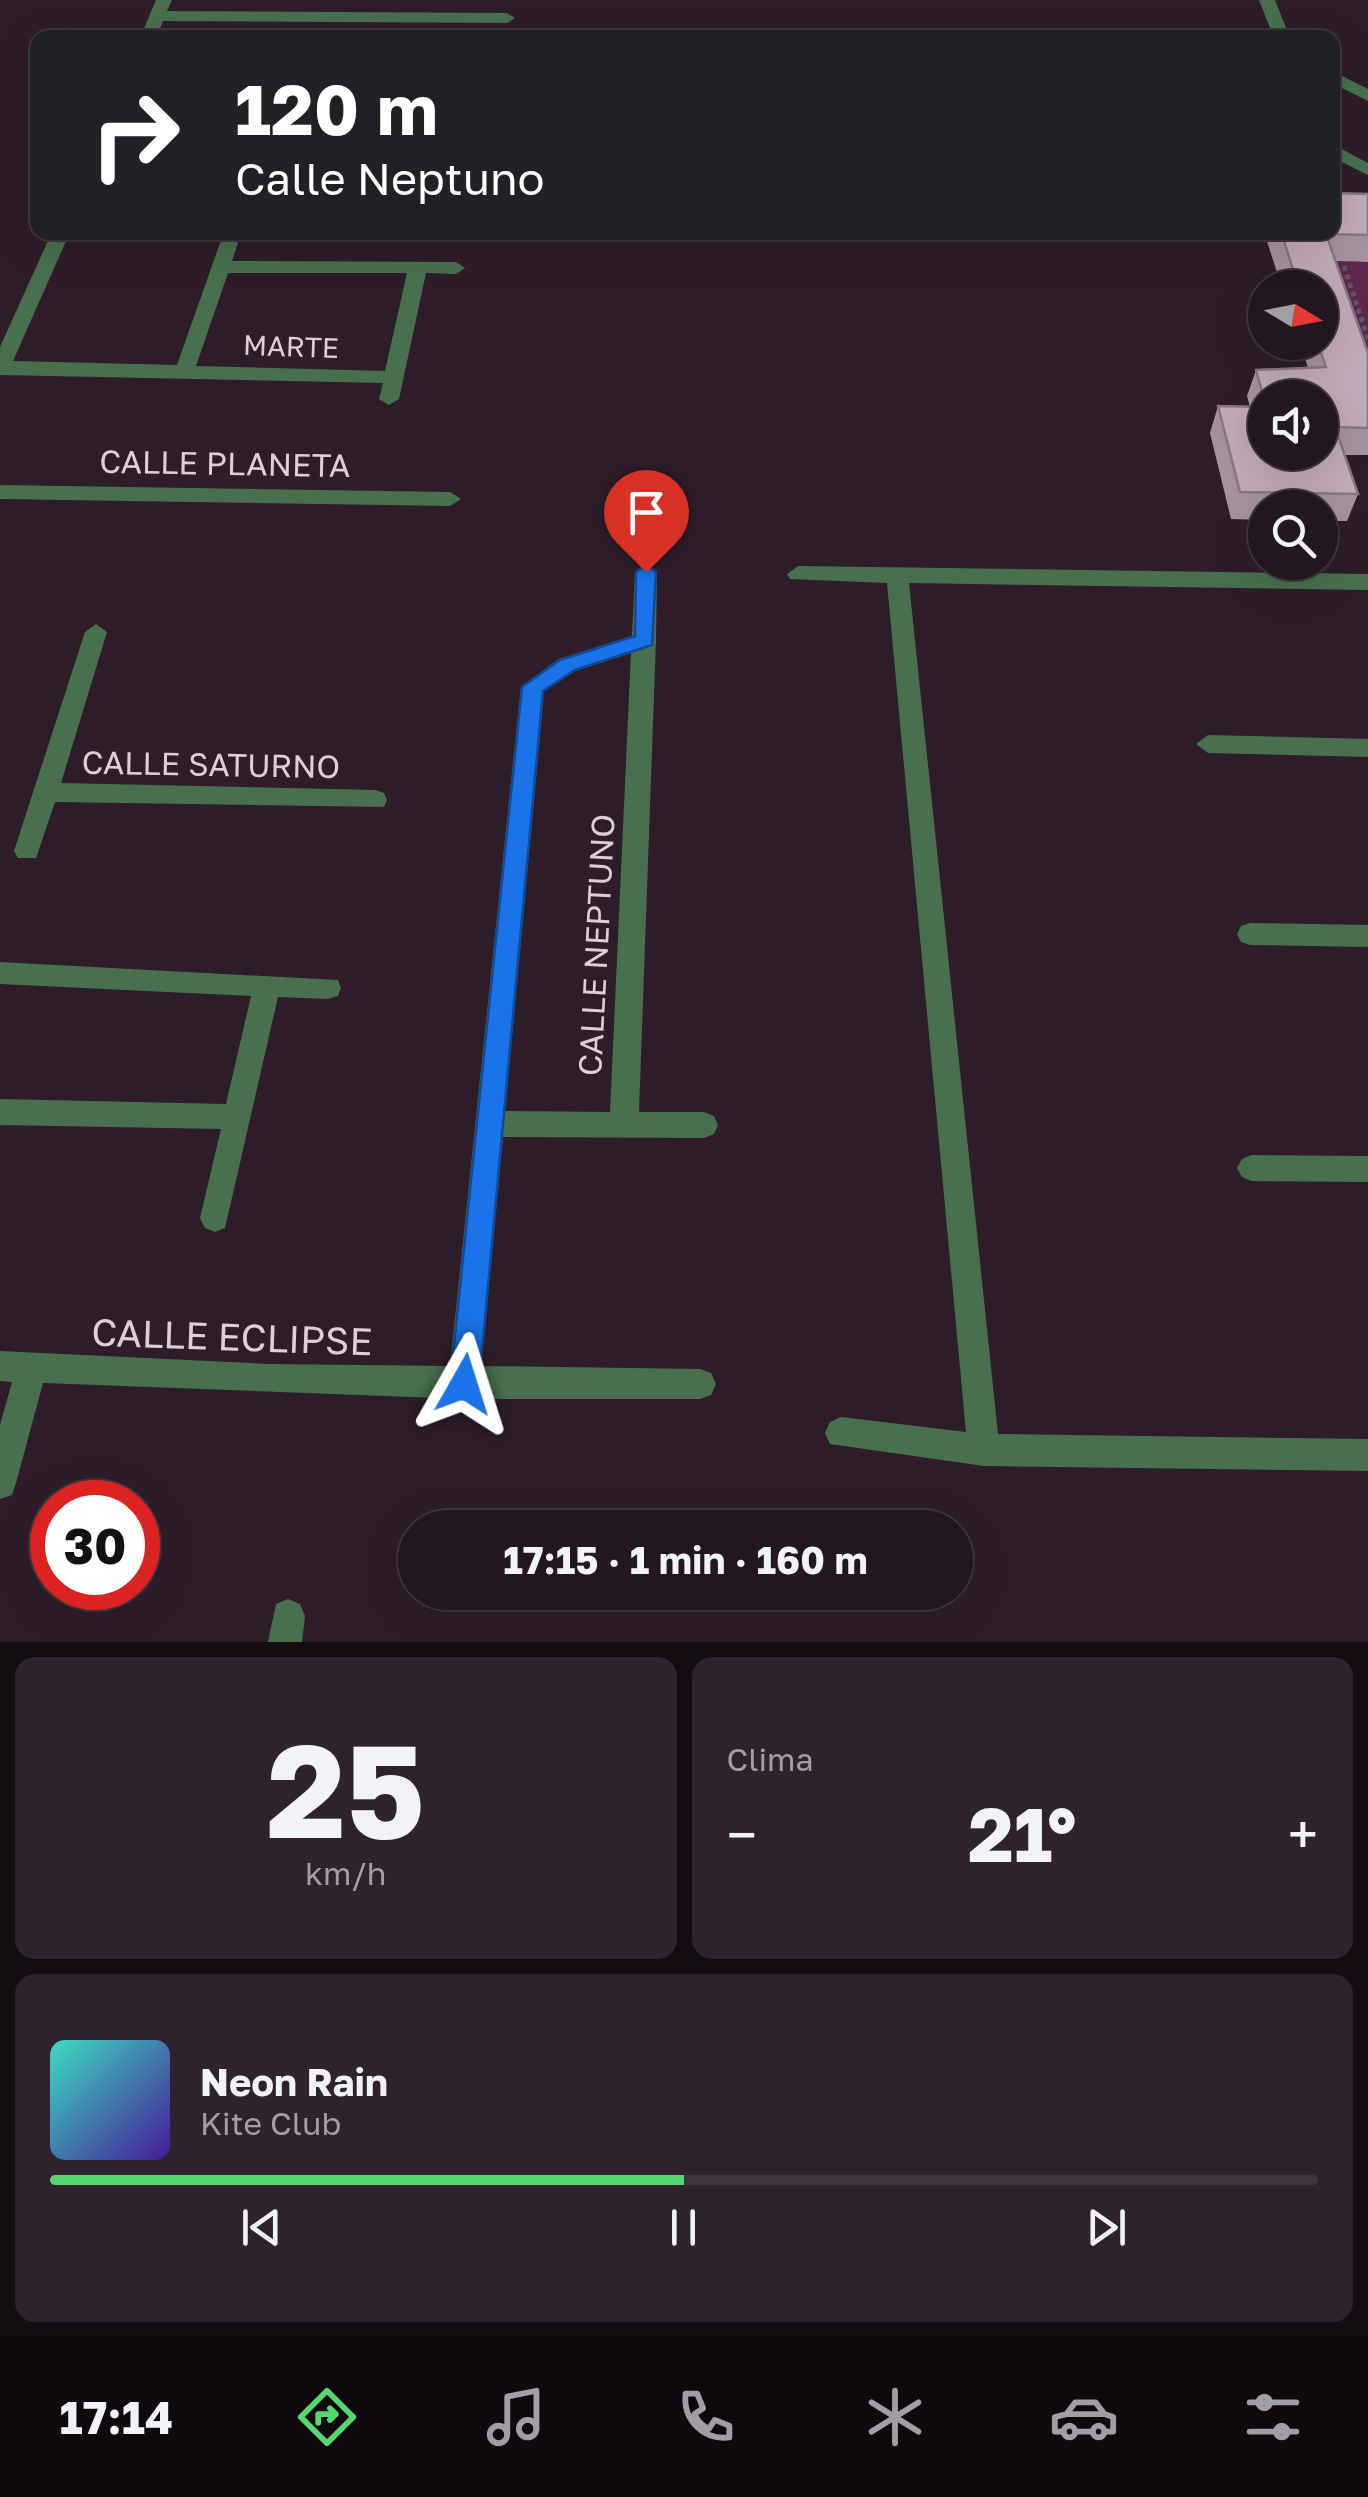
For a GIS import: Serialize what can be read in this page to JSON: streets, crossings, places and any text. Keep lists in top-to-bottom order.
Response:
{
  "streets": {
    "street": [
      "MARTE",
      "CALLE PLANETA",
      "CALLE SATURNO",
      "CALLE NEPTUNO",
      "CALLE ECLIPSE"
    ]
  },
  "north": "right",
  "page": {
    "turn": ["120 m", "Calle Neptuno"],
    "limit": "30",
    "trip": "17:15 · 1 min · 160 m",
    "tile": [
      ["25", "km/h"],
      "Clima"
    ],
    "heat": ["−", "21°", "+"],
    "song": ["Neon Rain", "Kite Club"],
    "tabs": "17:14"
  }
}
